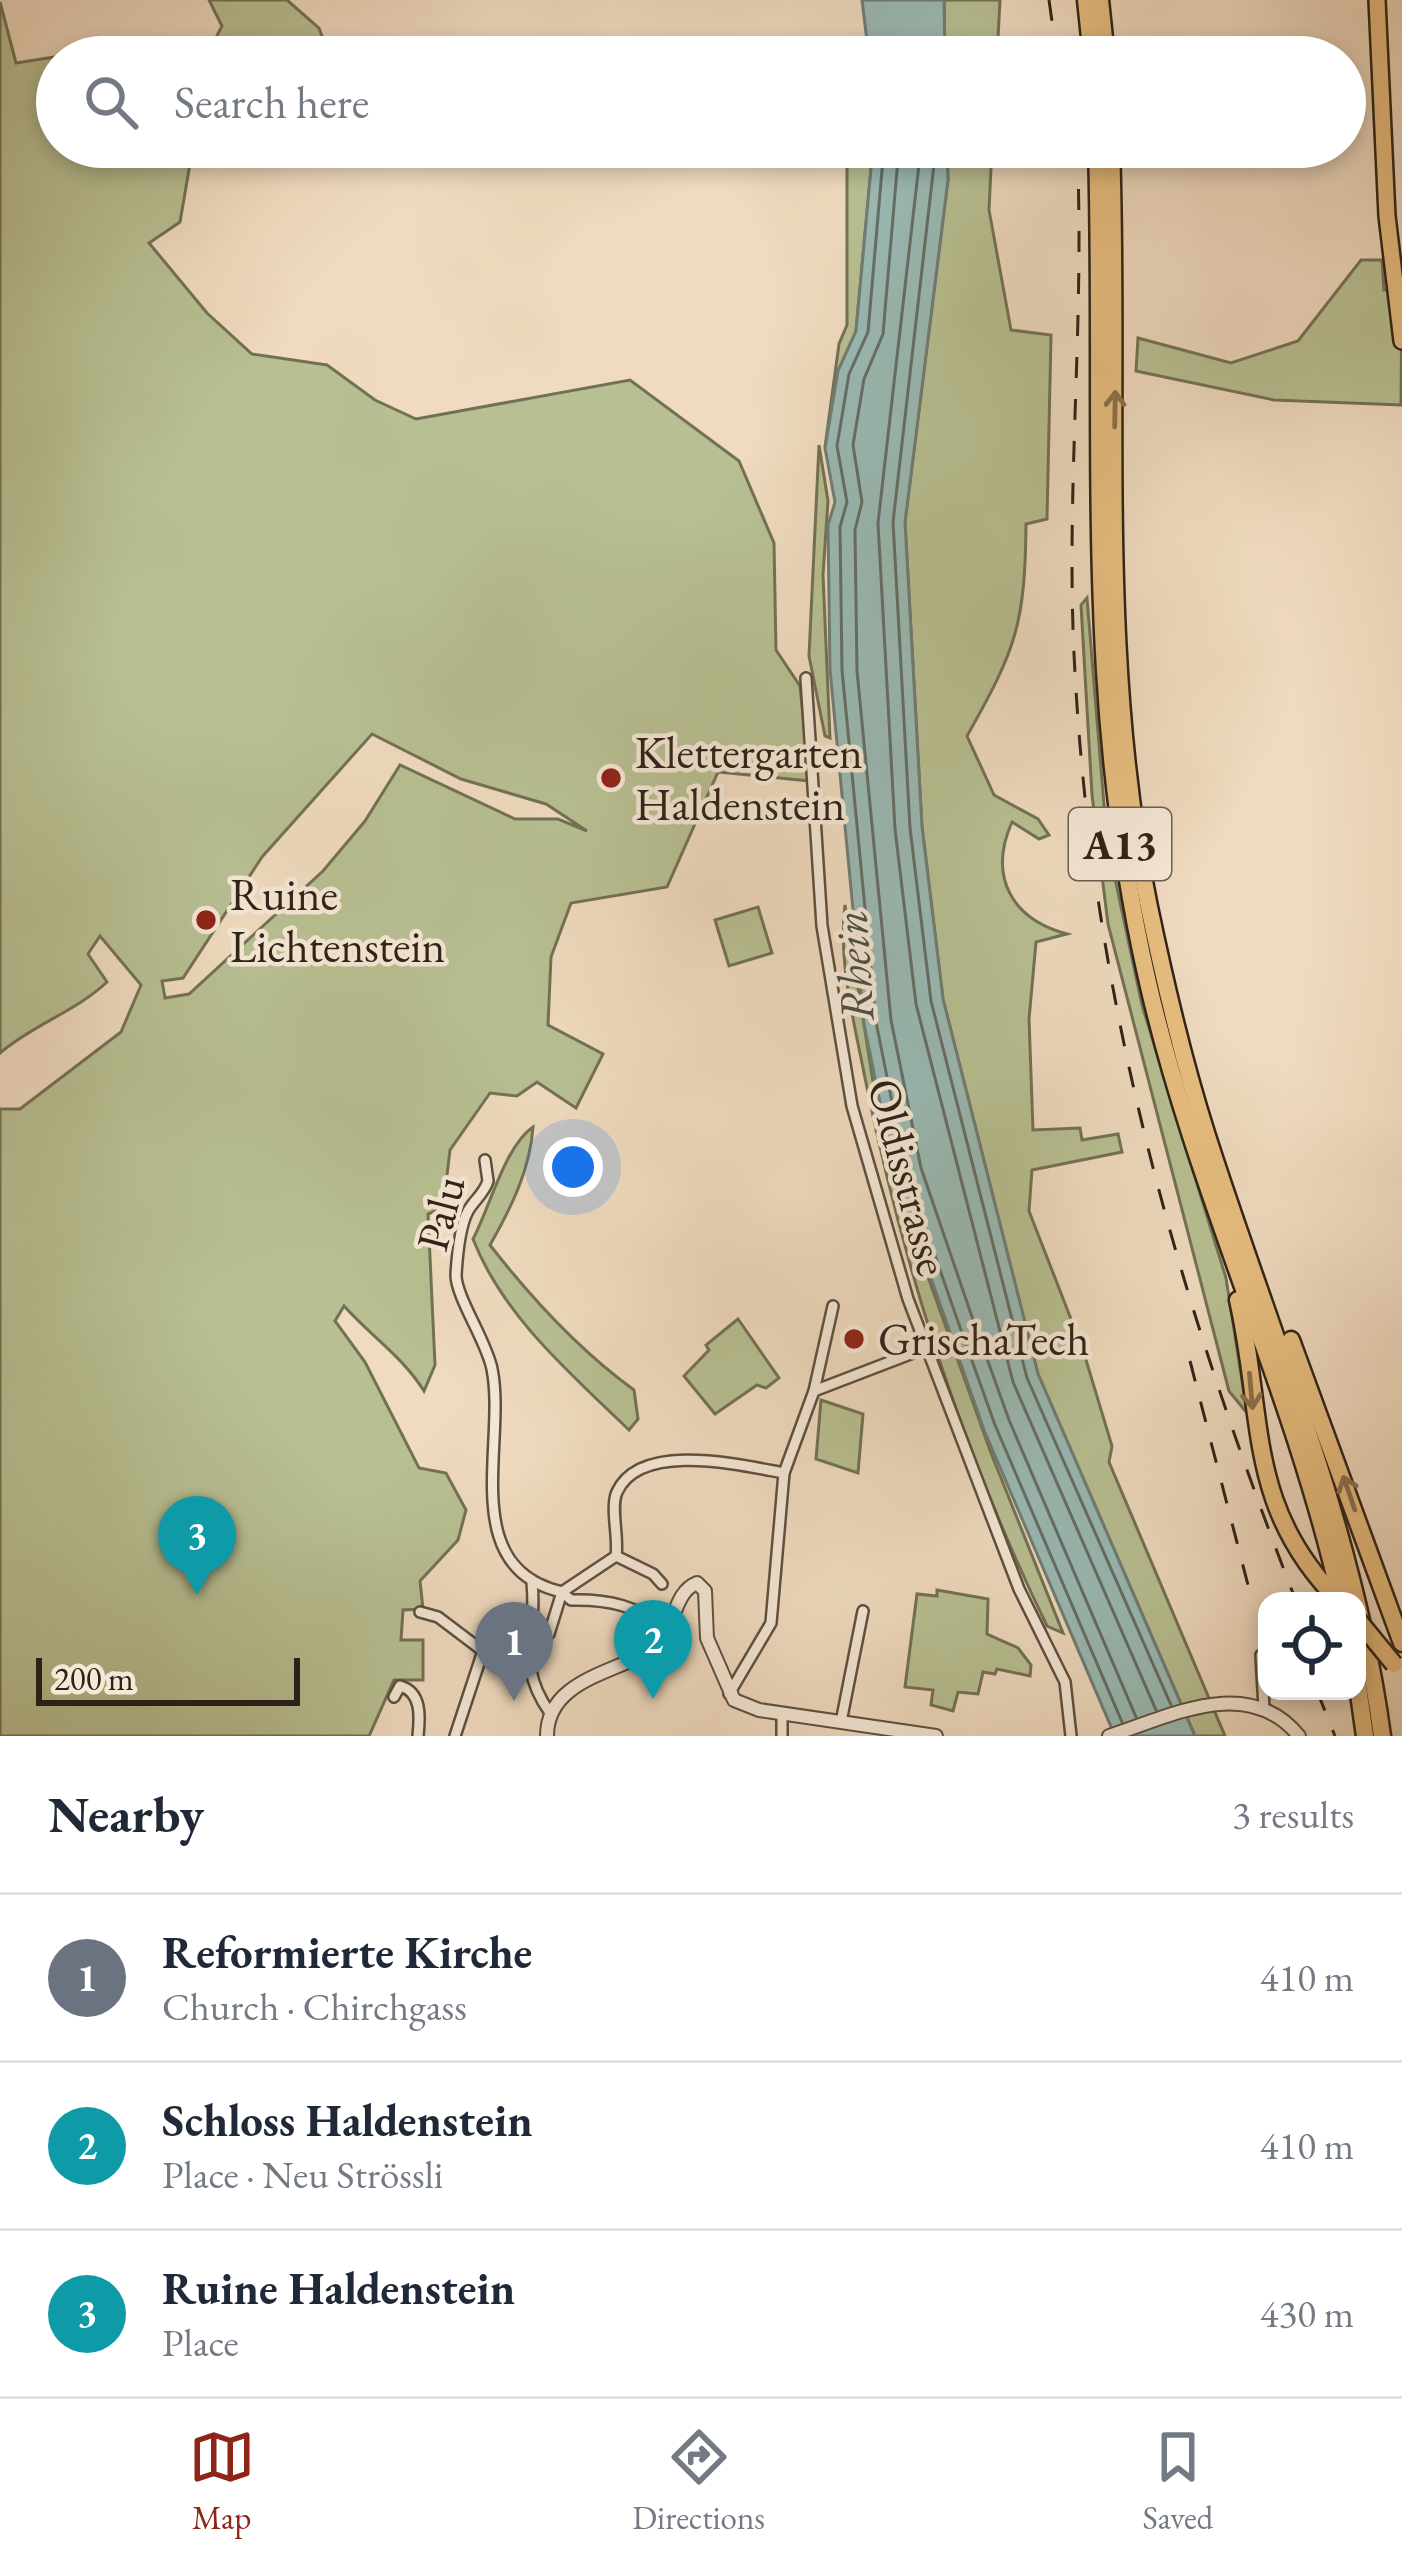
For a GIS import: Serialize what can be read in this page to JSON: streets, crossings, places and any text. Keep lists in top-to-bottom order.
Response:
{
  "streets": {
    "highway": ["A13"],
    "street": ["Oldisstrasse", "Palu"]
  },
  "water": ["Rhein"],
  "places": ["Klettergarten Haldenstein", "Ruine Lichtenstein", "GrischaTech"],
  "scale_bar": "200 m",
  "page": {
    "search": "Search here",
    "pins": ["3", "2", "1"],
    "scale": "200 m",
    "heading": ["Nearby", "3 results"],
    "list": [
      {
        "mark": "1",
        "name": "Reformierte Kirche",
        "note": "Church · Chirchgass",
        "value": "410 m"
      },
      {
        "mark": "2",
        "name": "Schloss Haldenstein",
        "note": "Place · Neu Strössli",
        "value": "410 m"
      },
      {
        "mark": "3",
        "name": "Ruine Haldenstein",
        "note": "Place",
        "value": "430 m"
      }
    ],
    "nav": ["Map", "Directions", "Saved"]
  }
}
